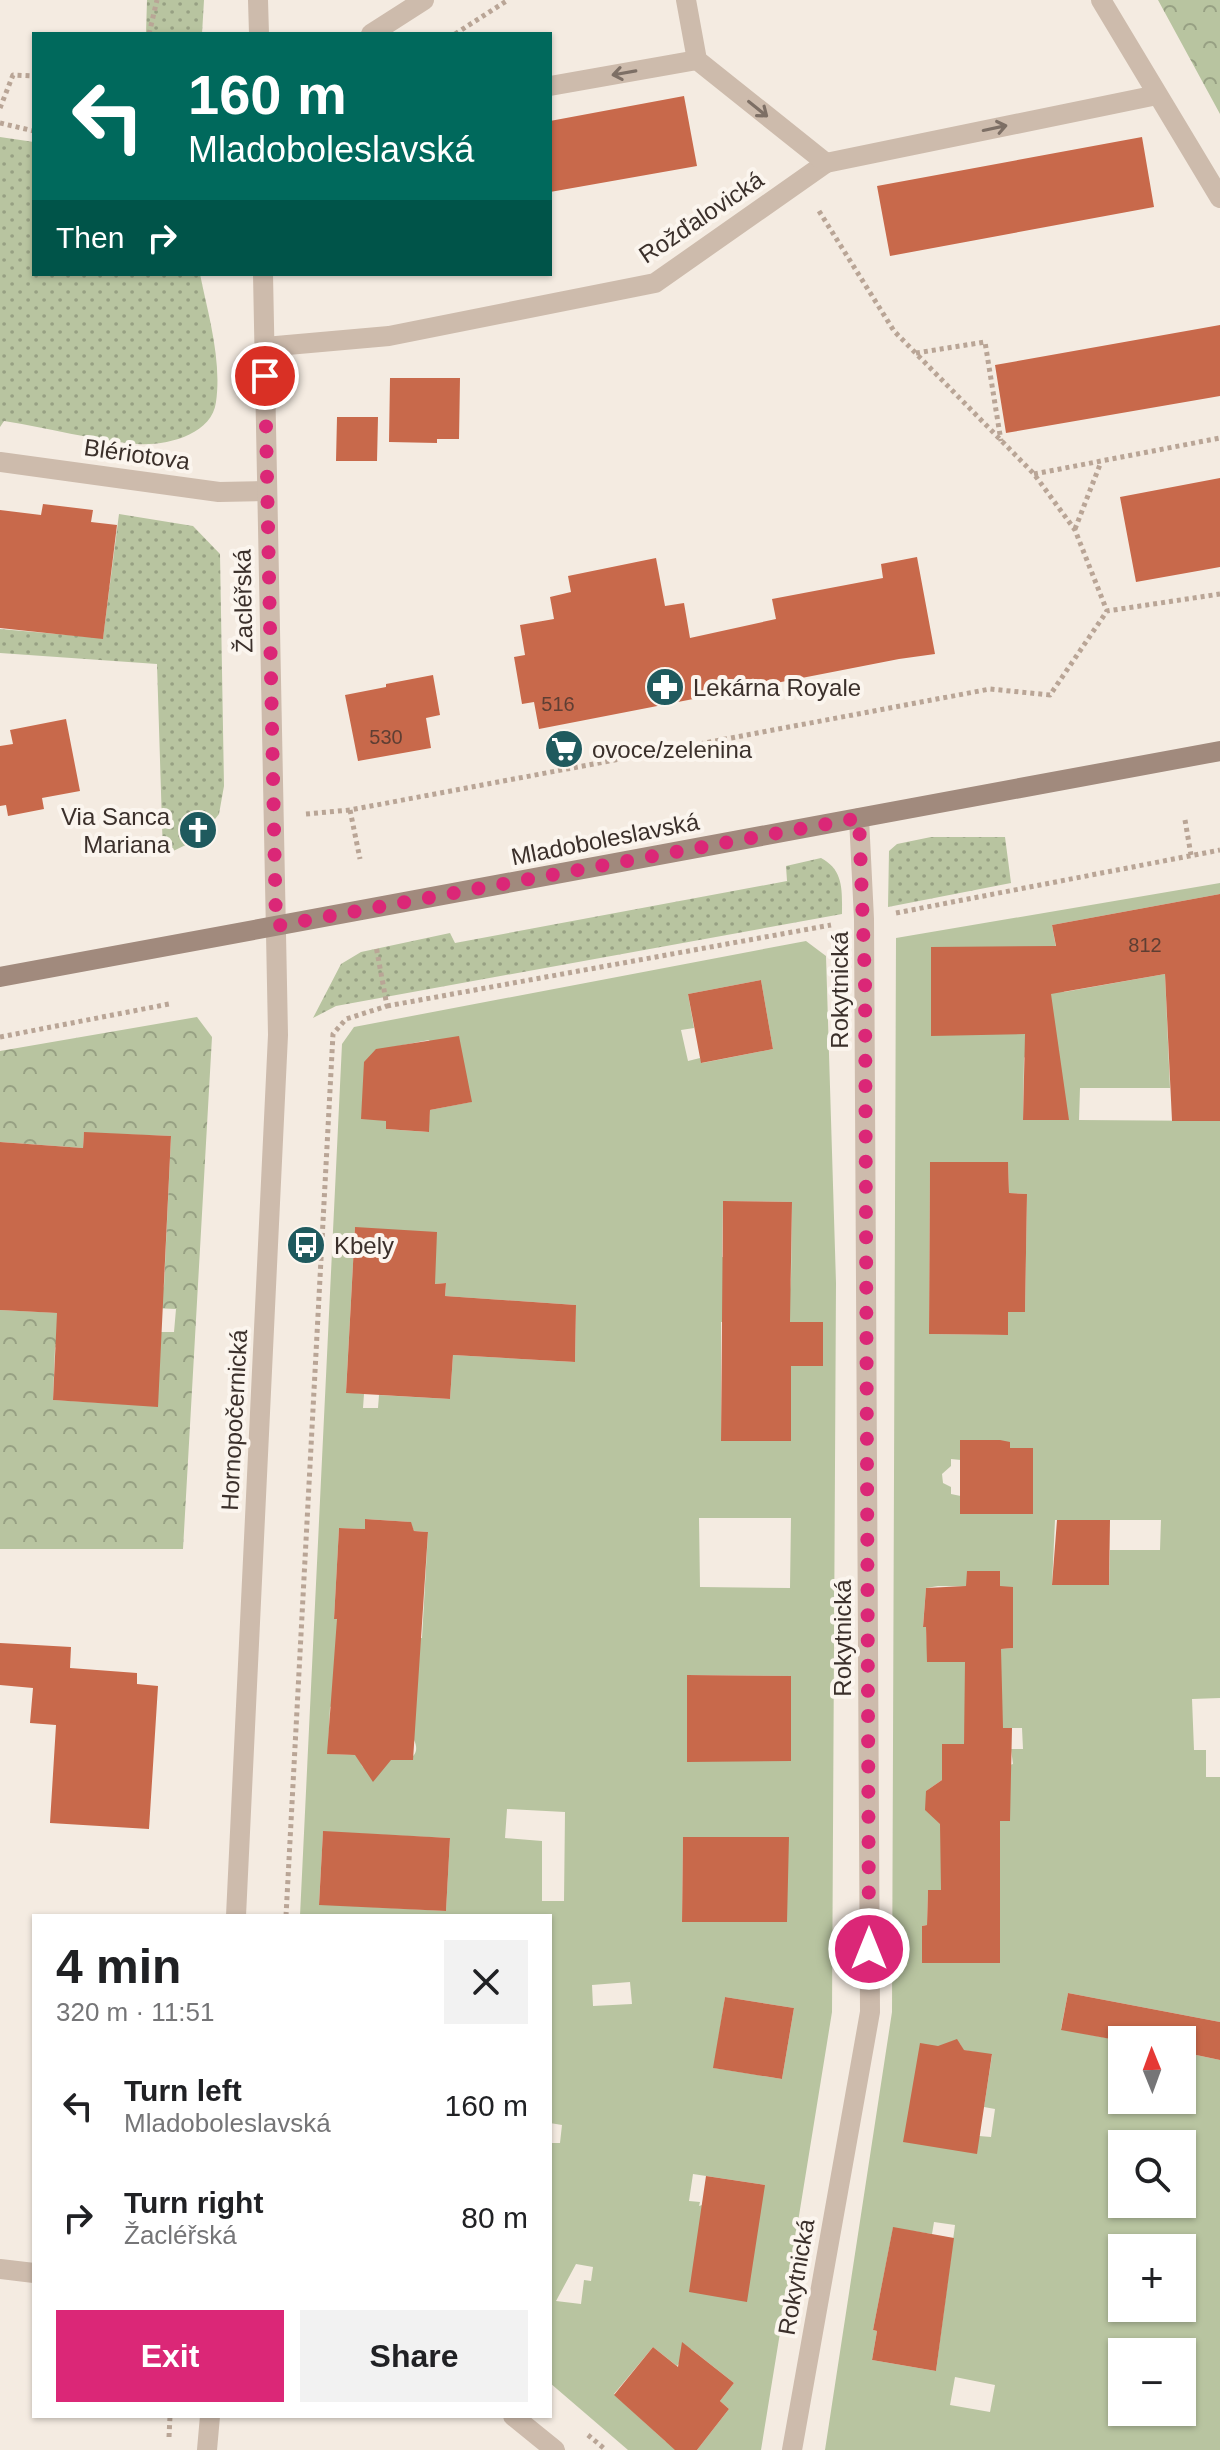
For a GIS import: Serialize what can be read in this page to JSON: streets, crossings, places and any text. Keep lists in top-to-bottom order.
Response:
{
  "streets": {
    "main road": ["Mladoboleslavská"],
    "street": [
      "Rožďalovická",
      "Blériotova",
      "Žacléřská",
      "Rokytnická",
      "Hornopočernická"
    ]
  },
  "crossings": [
    ["Rožďalovická", "Žacléřská"],
    ["Blériotova", "Žacléřská"],
    ["Žacléřská", "Mladoboleslavská"],
    ["Žacléřská", "Hornopočernická"],
    ["Mladoboleslavská", "Rokytnická"],
    ["Mladoboleslavská", "Hornopočernická"]
  ],
  "one_way": ["Rožďalovická"],
  "places": {
    "pharmacy": ["Lekárna Royale"],
    "supermarket": ["ovoce/zelenina"],
    "church": ["Via Sanca Mariana"],
    "bus stop": ["Kbely"]
  },
  "house_numbers": ["516", "530", "812"],
  "north": "top",
  "page": {
    "turn": ["160 m", "Mladoboleslavská"],
    "then": "Then",
    "heading": ["4 min", "320 m · 11:51"],
    "map_buttons": ["+", "−"],
    "list": [
      {
        "name": "Turn left",
        "note": "Mladoboleslavská",
        "value": "160 m"
      },
      {
        "name": "Turn right",
        "note": "Žacléřská",
        "value": "80 m"
      }
    ],
    "buttons": ["Exit", "Share"]
  }
}
